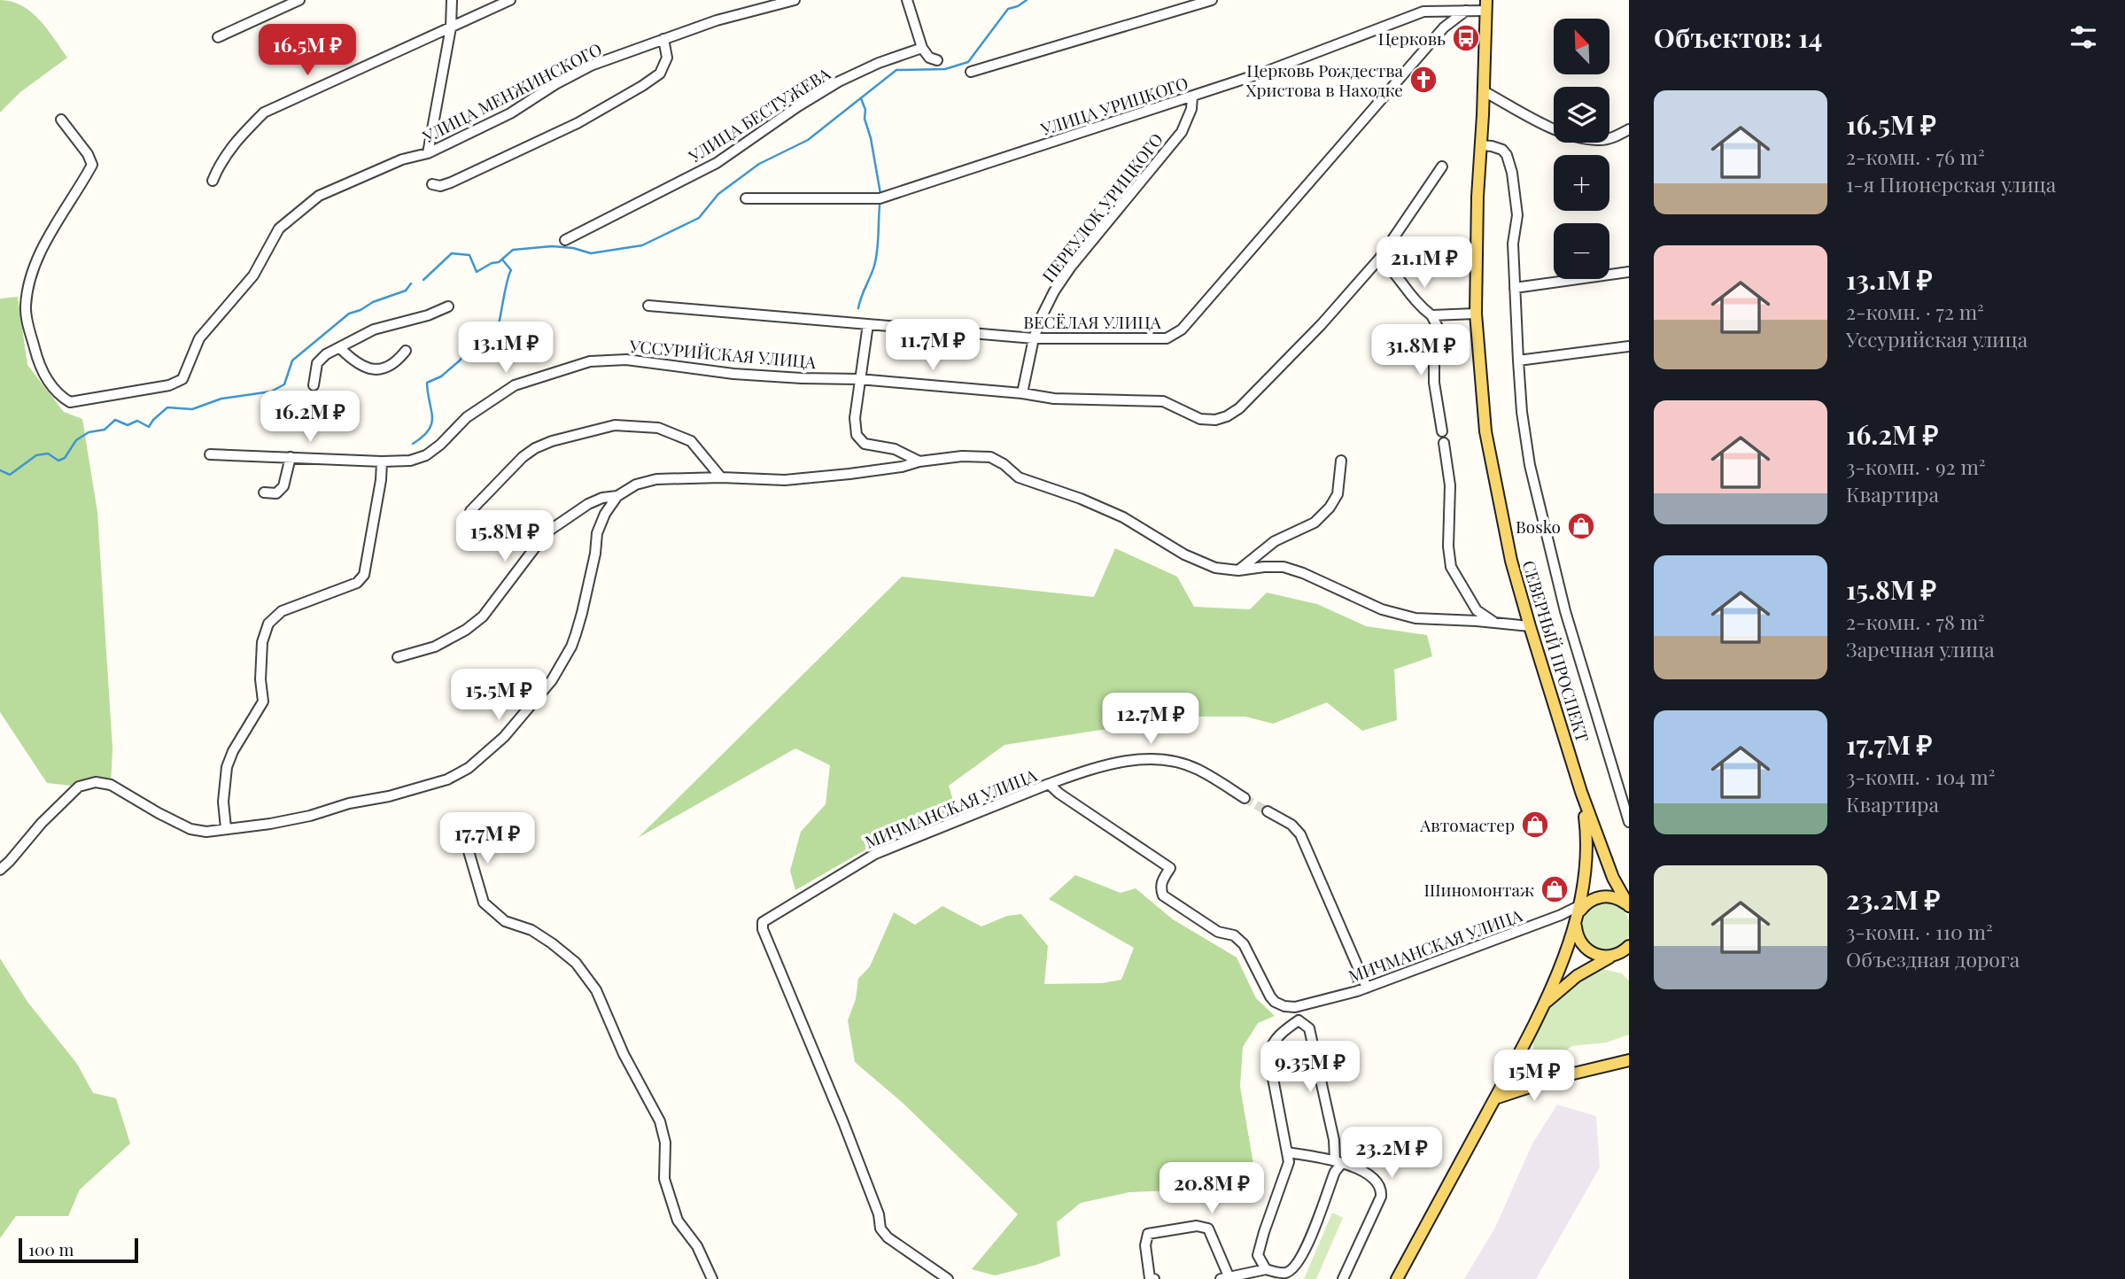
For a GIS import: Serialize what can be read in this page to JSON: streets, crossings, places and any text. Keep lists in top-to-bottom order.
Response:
{
  "streets": {
    "main road": ["СЕВЕРНЫЙ ПРОСПЕКТ"],
    "street": [
      "УЛИЦА МЕНЖИНСКОГО",
      "УЛИЦА УРИЦКОГО",
      "УЛИЦА БЕСТУЖЕВА",
      "ПЕРЕУЛОК УРИЦКОГО",
      "ВЕСЁЛАЯ УЛИЦА",
      "УССУРИЙСКАЯ УЛИЦА",
      "МИЧМАНСКАЯ УЛИЦА"
    ]
  },
  "crossings": [
    ["УЛИЦА УРИЦКОГО", "ПЕРЕУЛОК УРИЦКОГО"],
    ["УЛИЦА УРИЦКОГО", "ВЕСЁЛАЯ УЛИЦА"],
    ["УЛИЦА УРИЦКОГО", "СЕВЕРНЫЙ ПРОСПЕКТ"],
    ["ПЕРЕУЛОК УРИЦКОГО", "ВЕСЁЛАЯ УЛИЦА"],
    ["ПЕРЕУЛОК УРИЦКОГО", "УССУРИЙСКАЯ УЛИЦА"]
  ],
  "places": {
    "bus stop": ["Церковь"],
    "church": ["Церковь Рождества Христова в Находке"],
    "shop": ["Bosko", "Автомастер", "Шиномонтаж"]
  },
  "scale_bar": "100 m",
  "north": "top left",
  "page": {
    "heading": "Объектов: 14",
    "map_buttons": ["+", "−"],
    "price": [
      "16.5M ₽",
      "21.1M ₽",
      "11.7M ₽",
      "13.1M ₽",
      "31.8M ₽",
      "16.2M ₽",
      "15.8M ₽",
      "15.5M ₽",
      "12.7M ₽",
      "17.7M ₽",
      "9.35M ₽",
      "15M ₽",
      "23.2M ₽",
      "20.8M ₽"
    ],
    "list": [
      {
        "name": "16.5M ₽",
        "note": "2-комн. · 76 m² · 1-я Пионерская улица"
      },
      {
        "name": "13.1M ₽",
        "note": "2-комн. · 72 m² · Уссурийская улица"
      },
      {
        "name": "16.2M ₽",
        "note": "3-комн. · 92 m² · Квартира"
      },
      {
        "name": "15.8M ₽",
        "note": "2-комн. · 78 m² · Заречная улица"
      },
      {
        "name": "17.7M ₽",
        "note": "3-комн. · 104 m² · Квартира"
      },
      {
        "name": "23.2M ₽",
        "note": "3-комн. · 110 m² · Объездная дорога"
      }
    ],
    "scale": "100 m"
  }
}
